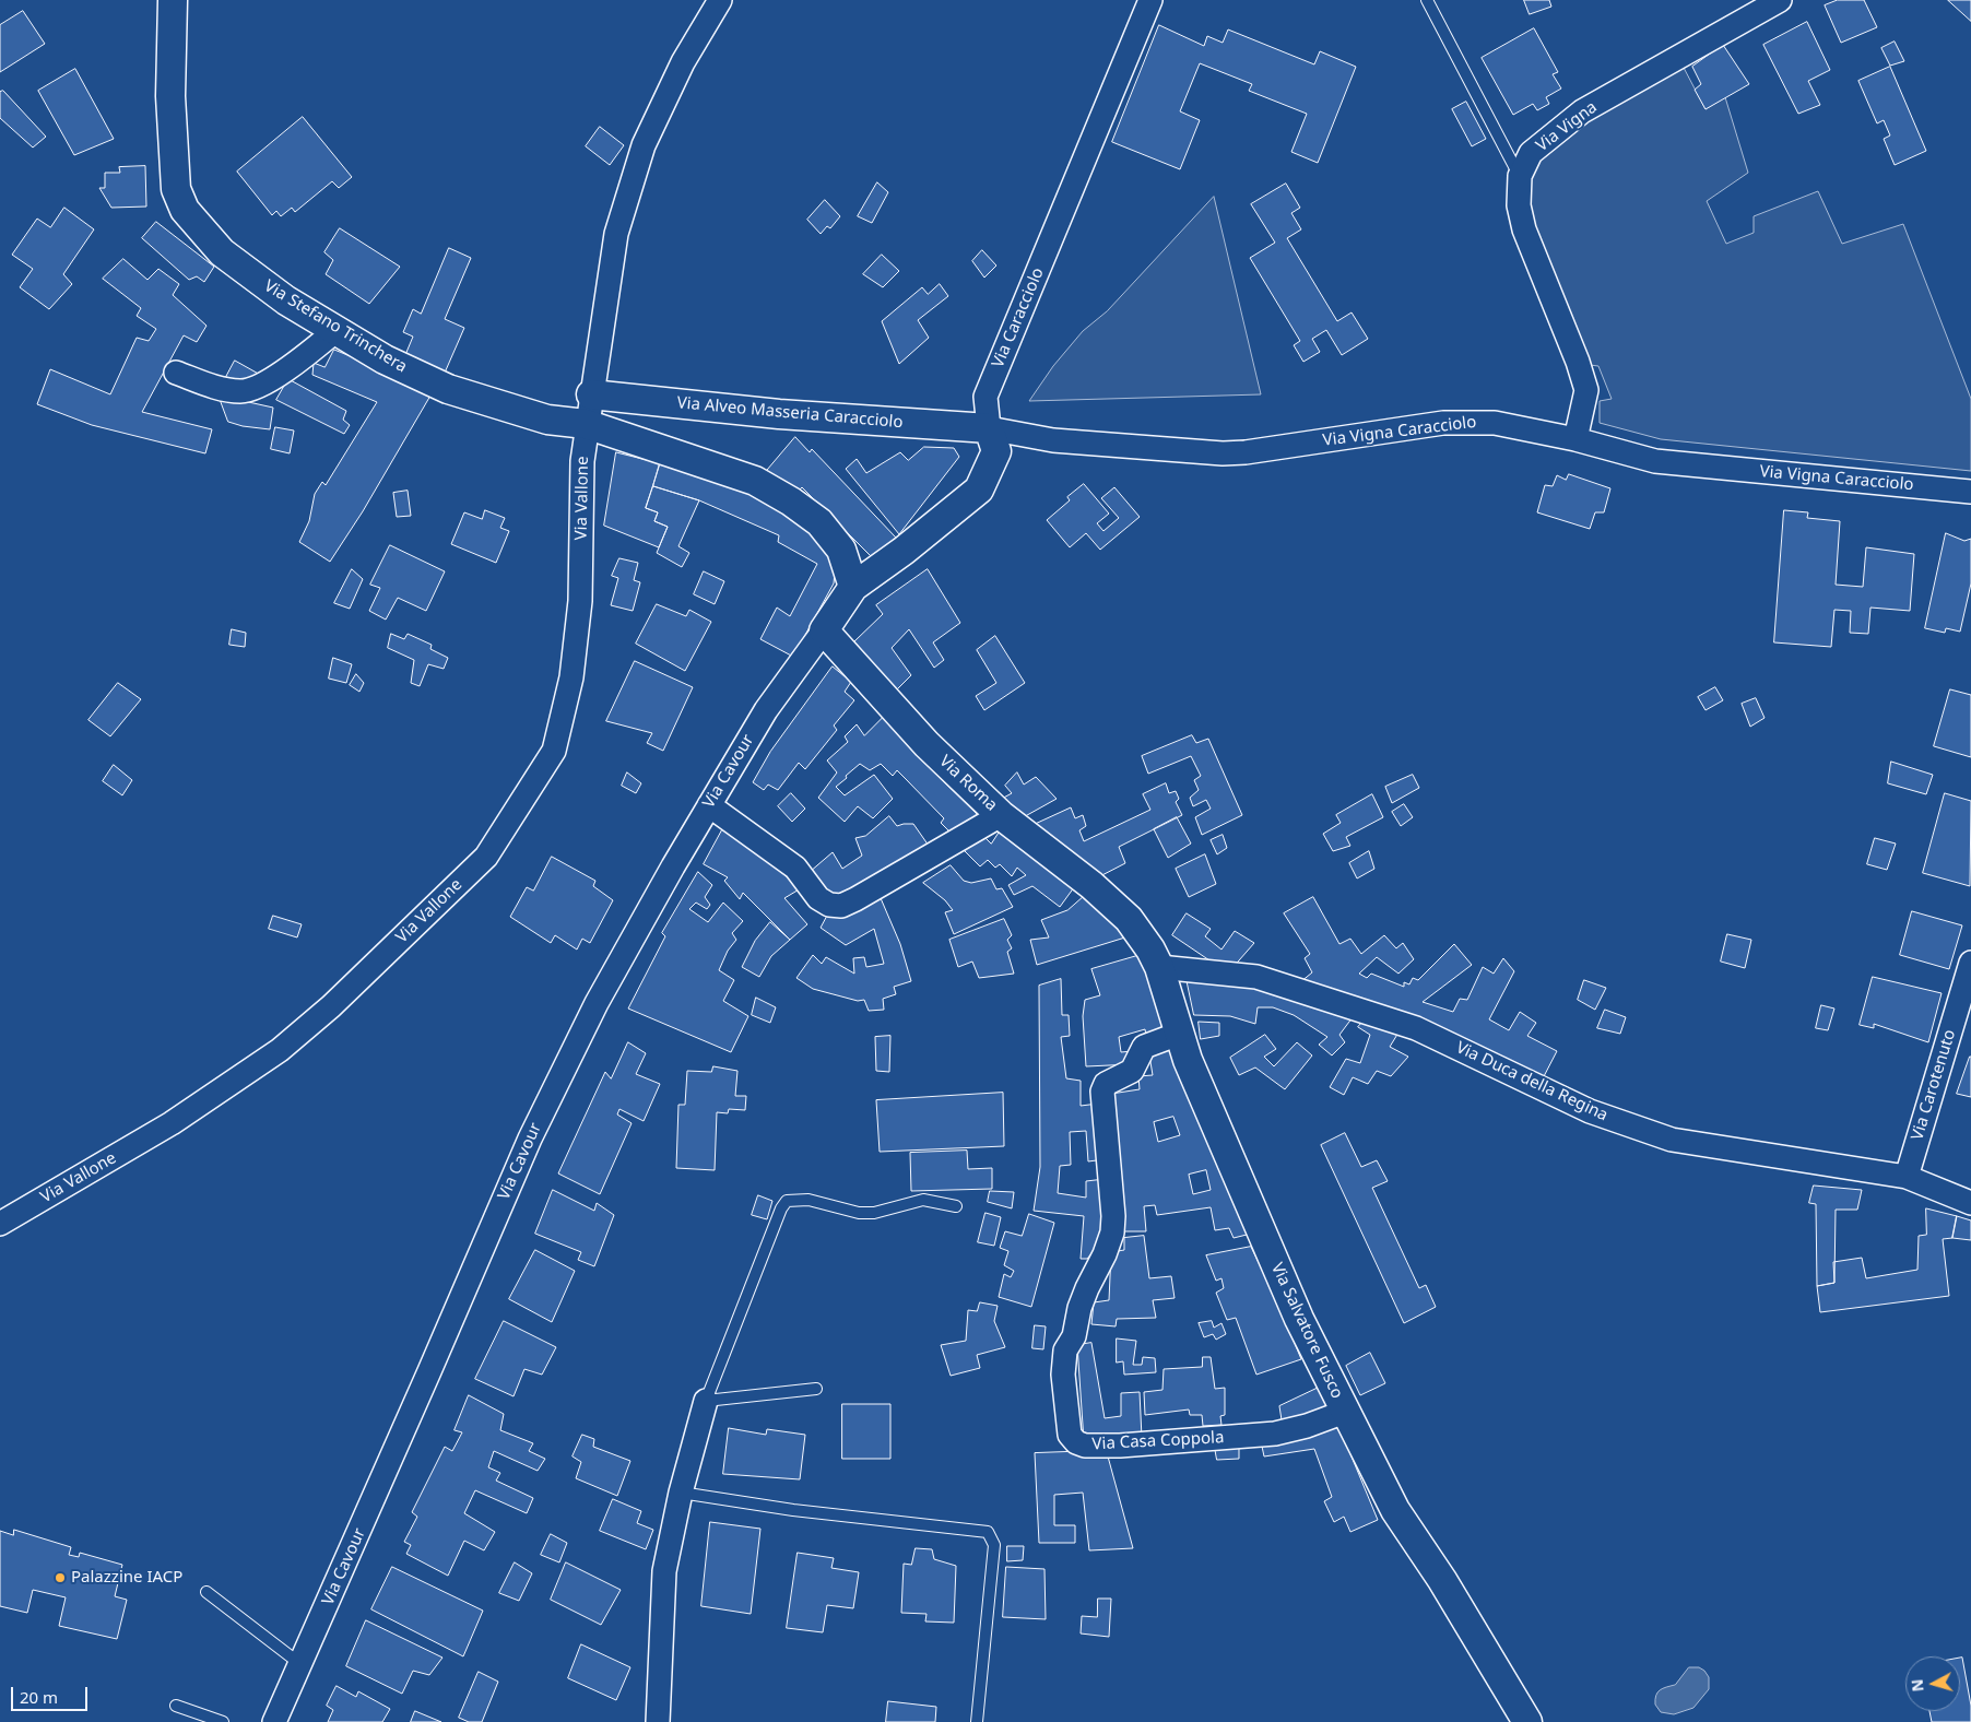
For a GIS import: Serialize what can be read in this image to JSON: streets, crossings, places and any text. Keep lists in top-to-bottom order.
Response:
{
  "streets": {
    "street": [
      "Via Vigna",
      "Via Caracciolo",
      "Via Stefano Trinchera",
      "Via Alveo Masseria Caracciolo",
      "Via Vigna Caracciolo",
      "Via Vallone",
      "Via Cavour",
      "Via Roma",
      "Via Duca della Regina",
      "Via Carotenuto",
      "Via Salvatore Fusco",
      "Via Casa Coppola"
    ]
  },
  "crossings": [
    ["Via Vigna", "Via Vigna Caracciolo"],
    ["Via Caracciolo", "Via Stefano Trinchera"],
    ["Via Caracciolo", "Via Alveo Masseria Caracciolo"],
    ["Via Caracciolo", "Via Vigna Caracciolo"],
    ["Via Stefano Trinchera", "Via Vallone"],
    ["Via Alveo Masseria Caracciolo", "Via Vigna Caracciolo"],
    ["Via Alveo Masseria Caracciolo", "Via Vallone"],
    ["Via Cavour", "Via Roma"],
    ["Via Roma", "Via Salvatore Fusco"],
    ["Via Duca della Regina", "Via Carotenuto"],
    ["Via Duca della Regina", "Via Salvatore Fusco"],
    ["Via Salvatore Fusco", "Via Casa Coppola"]
  ],
  "places": ["Palazzine IACP"],
  "scale_bar": "20 m",
  "north": "left"
}
